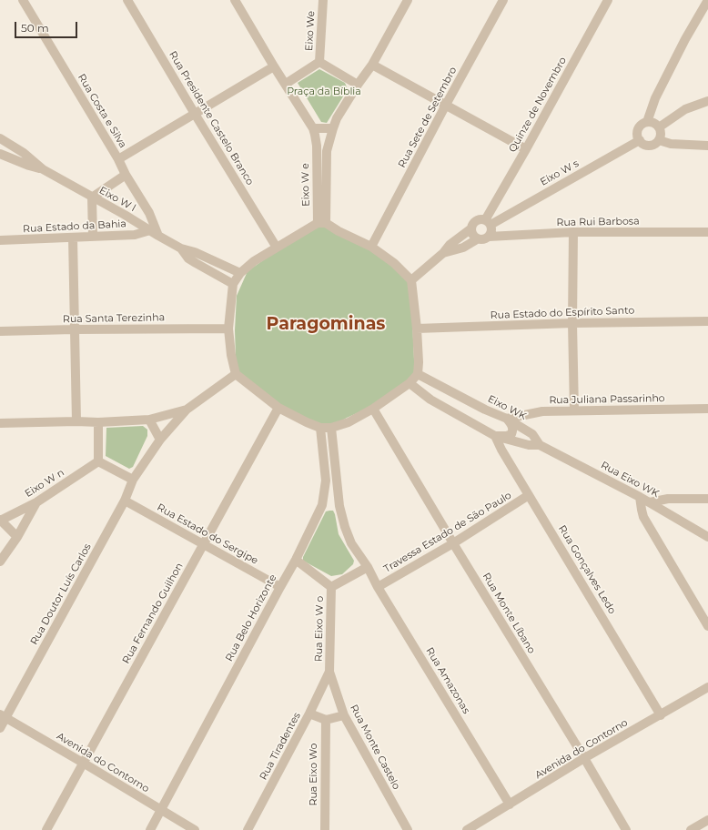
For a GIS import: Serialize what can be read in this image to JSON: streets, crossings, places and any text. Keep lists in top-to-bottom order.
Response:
{
  "streets": {
    "street": [
      "Eixo We",
      "Quinze de Novembro",
      "Rua Costa e Silva",
      "Rua Sete de Setembro",
      "Rua Presidente Castelo Branco",
      "Eixo W s",
      "Eixo W e",
      "Eixo W l",
      "Rua Rui Barbosa",
      "Rua Estado da Bahia",
      "Rua Estado do Espírito Santo",
      "Rua Santa Terezinha",
      "Rua Juliana Passarinho",
      "Eixo WK",
      "Rua Eixo WK",
      "Eixo W n",
      "Travessa Estado de São Paulo",
      "Rua Estado do Sergipe",
      "Rua Gonçalves Ledo",
      "Rua Doutor Luís Carlos",
      "Rua Fernando Guilhon",
      "Rua Monte Líbano",
      "Rua Belo Horizonte",
      "Rua Eixo W o",
      "Rua Amazonas",
      "Rua Tiradentes",
      "Rua Monte Castelo",
      "Avenida do Contorno",
      "Rua Eixo Wo"
    ]
  },
  "crossings": [
    ["Quinze de Novembro", "Eixo W s"],
    ["Quinze de Novembro", "Rua Rui Barbosa"],
    ["Rua Costa e Silva", "Eixo W l"],
    ["Eixo W s", "Rua Rui Barbosa"],
    ["Eixo W l", "Rua Estado da Bahia"],
    ["Rua Juliana Passarinho", "Eixo WK"],
    ["Eixo WK", "Rua Eixo WK"],
    ["Travessa Estado de São Paulo", "Rua Gonçalves Ledo"],
    ["Travessa Estado de São Paulo", "Rua Monte Líbano"],
    ["Travessa Estado de São Paulo", "Rua Amazonas"],
    ["Rua Estado do Sergipe", "Rua Doutor Luís Carlos"],
    ["Rua Estado do Sergipe", "Rua Fernando Guilhon"],
    ["Rua Estado do Sergipe", "Rua Belo Horizonte"],
    ["Rua Gonçalves Ledo", "Avenida do Contorno"],
    ["Rua Doutor Luís Carlos", "Avenida do Contorno"],
    ["Rua Fernando Guilhon", "Avenida do Contorno"],
    ["Rua Monte Líbano", "Avenida do Contorno"],
    ["Rua Belo Horizonte", "Avenida do Contorno"],
    ["Rua Eixo W o", "Rua Tiradentes"],
    ["Rua Eixo W o", "Rua Monte Castelo"],
    ["Rua Amazonas", "Avenida do Contorno"],
    ["Rua Tiradentes", "Rua Monte Castelo"]
  ],
  "districts": ["Paragominas"],
  "parks": ["Praça da Bíblia"],
  "scale_bar": "50 m"
}
